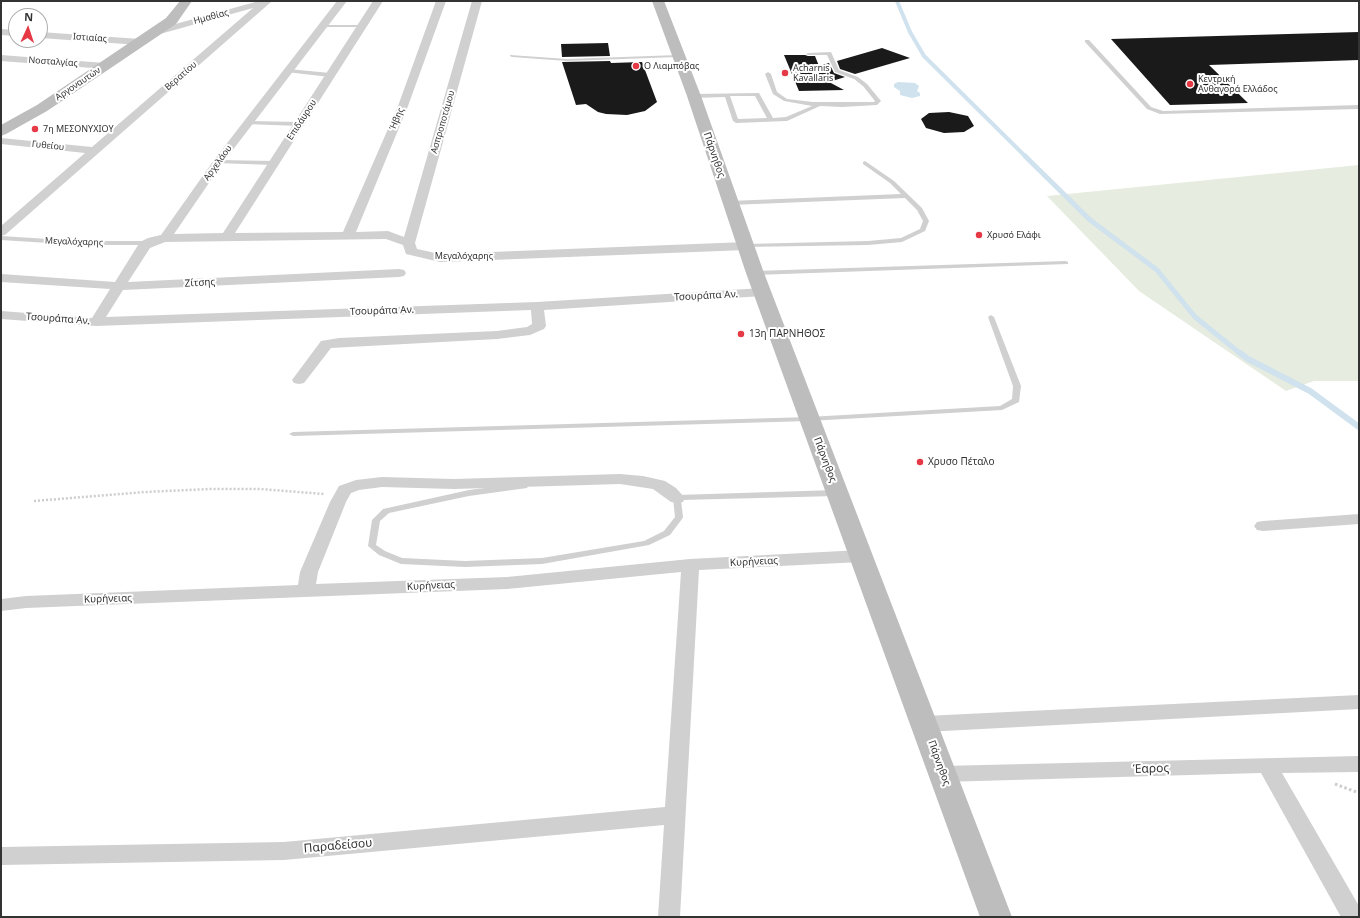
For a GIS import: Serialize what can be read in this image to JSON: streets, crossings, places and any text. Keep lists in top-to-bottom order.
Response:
{
  "streets": {
    "main road": ["Αργοναυτών", "Πάρνηθος"],
    "street": [
      "Ημαθίας",
      "Ιστιαίας",
      "Νοσταλγίας",
      "Βερατίου",
      "Ήβης",
      "Επιδάυρου",
      "Ασπροποτάμου",
      "Γυθείου",
      "Αρχελάου",
      "Μεγαλόχαρης",
      "Ζίτσης",
      "Τσουράπα Αν.",
      "Κυρήνειας",
      "Έαρος",
      "Παραδείσου"
    ]
  },
  "crossings": [
    ["Ημαθίας", "Βερατίου"],
    ["Ημαθίας", "Αργοναυτών"],
    ["Ιστιαίας", "Αργοναυτών"],
    ["Νοσταλγίας", "Αργοναυτών"],
    ["Βερατίου", "Γυθείου"],
    ["Ήβης", "Μεγαλόχαρης"],
    ["Επιδάυρου", "Μεγαλόχαρης"],
    ["Ασπροποτάμου", "Μεγαλόχαρης"],
    ["Πάρνηθος", "Μεγαλόχαρης"],
    ["Πάρνηθος", "Τσουράπα Αν."],
    ["Πάρνηθος", "Κυρήνειας"],
    ["Πάρνηθος", "Έαρος"],
    ["Αρχελάου", "Μεγαλόχαρης"]
  ],
  "places": [
    "Ο Λιαμπόβας",
    "Acharnis Kavallaris",
    "Κεντρική Ανθαγορά Ελλάδος",
    "7η ΜΕΣΟΝΥΧΙΟΥ",
    "Χρυσό Ελάφι",
    "13η ΠΑΡΝΗΘΟΣ",
    "Χρυσο Πέταλο"
  ],
  "north": "top"
}
